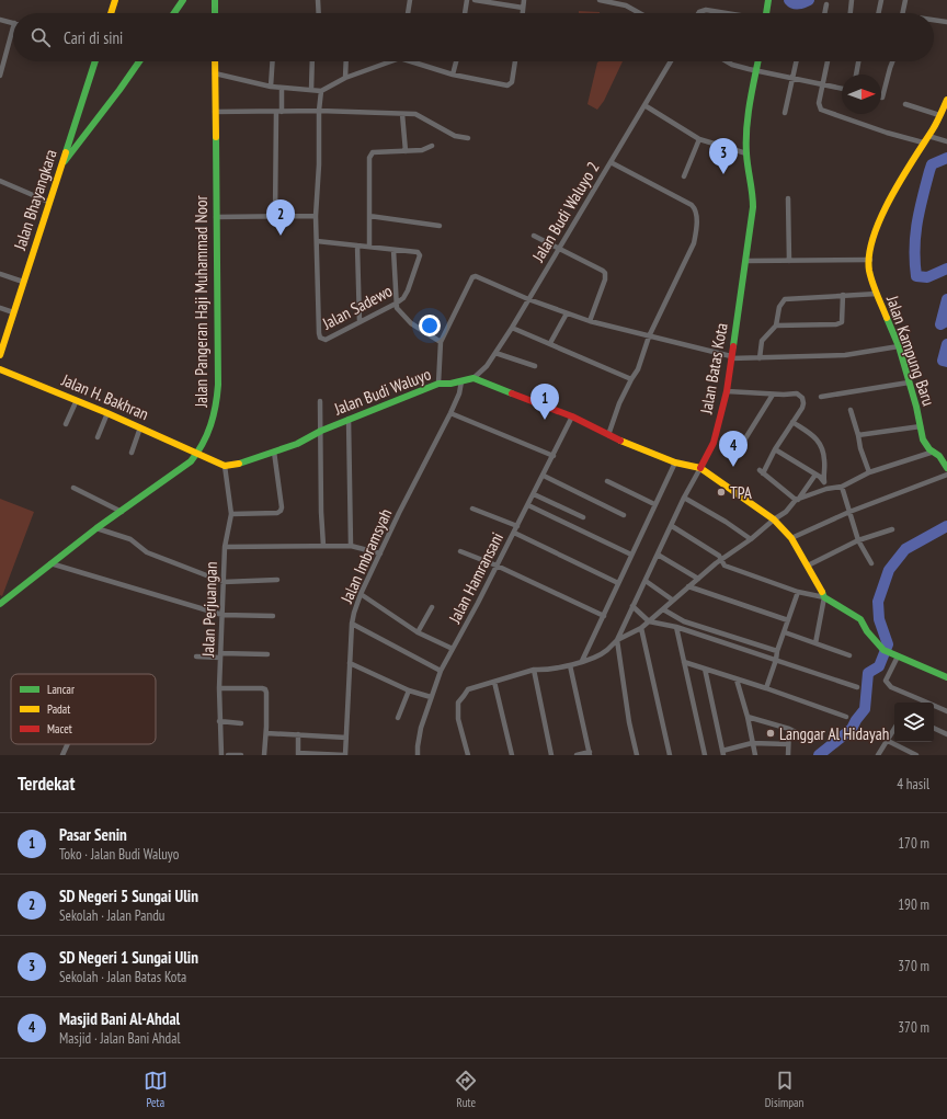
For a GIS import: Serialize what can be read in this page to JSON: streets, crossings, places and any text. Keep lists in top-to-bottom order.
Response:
{
  "streets": {
    "street": [
      "Jalan Bhayangkara",
      "Jalan Budi Waluyo 2",
      "Jalan Pangeran Haji Muhammad Noor",
      "Jalan Sadewo",
      "Jalan Kampung Baru",
      "Jalan Batas Kota",
      "Jalan Budi Waluyo",
      "Jalan H. Bakhran",
      "Jalan Imbramsyah",
      "Jalan Hamransani",
      "Jalan Perjuangan"
    ]
  },
  "crossings": [
    ["Jalan Budi Waluyo 2", "Jalan Budi Waluyo"],
    ["Jalan Pangeran Haji Muhammad Noor", "Jalan H. Bakhran"],
    ["Jalan Budi Waluyo", "Jalan Imbramsyah"],
    ["Jalan Budi Waluyo", "Jalan Perjuangan"]
  ],
  "places": ["TPA", "Langgar Al Hidayah"],
  "legend": ["Lancar", "Padat", "Macet"],
  "north": "right",
  "page": {
    "search": "Cari di sini",
    "pins": [
      "3",
      "2",
      "1",
      "4"
    ],
    "heading": ["Terdekat", "4 hasil"],
    "list": [
      {
        "mark": "1",
        "name": "Pasar Senin",
        "note": "Toko · Jalan Budi Waluyo",
        "value": "170 m"
      },
      {
        "mark": "2",
        "name": "SD Negeri 5 Sungai Ulin",
        "note": "Sekolah · Jalan Pandu",
        "value": "190 m"
      },
      {
        "mark": "3",
        "name": "SD Negeri 1 Sungai Ulin",
        "note": "Sekolah · Jalan Batas Kota",
        "value": "370 m"
      },
      {
        "mark": "4",
        "name": "Masjid Bani Al-Ahdal",
        "note": "Masjid · Jalan Bani Ahdal",
        "value": "370 m"
      }
    ],
    "nav": ["Peta", "Rute", "Disimpan"]
  }
}
